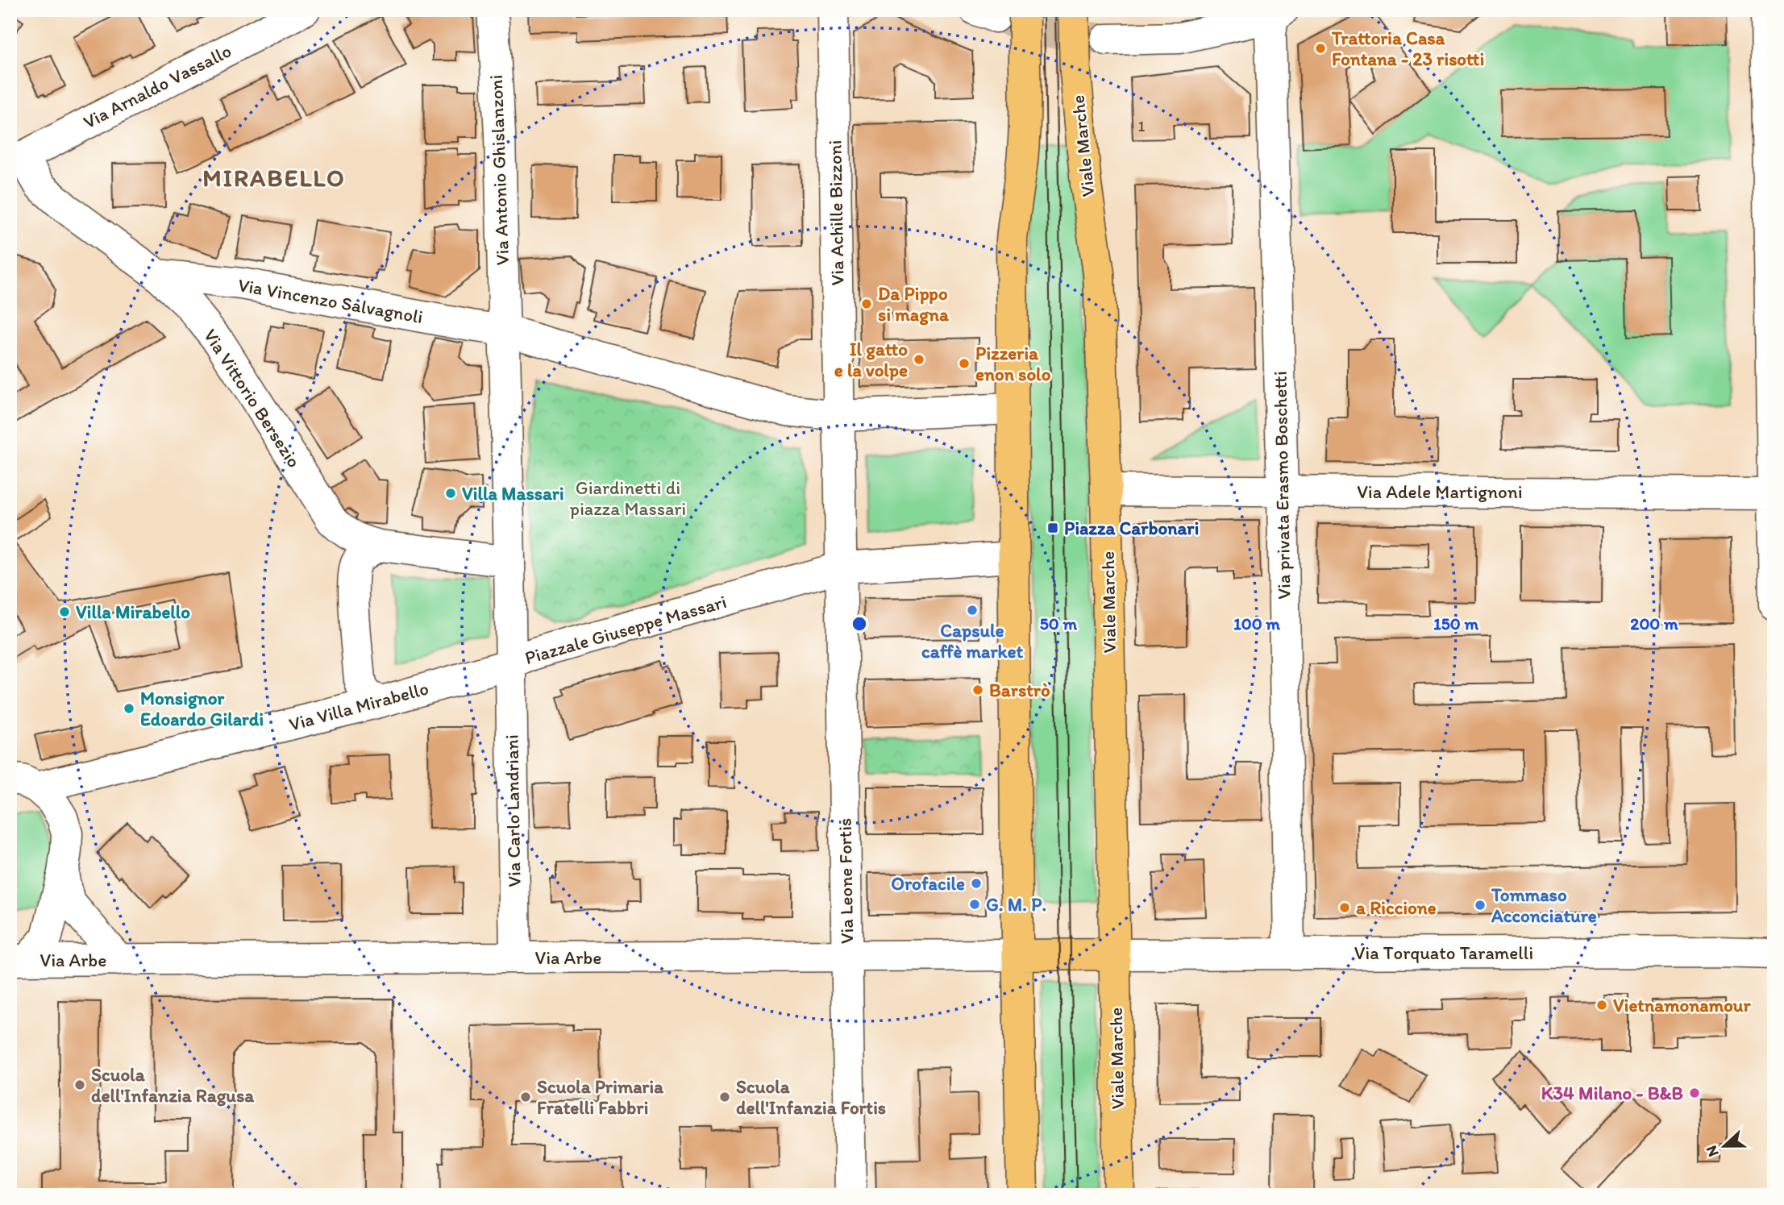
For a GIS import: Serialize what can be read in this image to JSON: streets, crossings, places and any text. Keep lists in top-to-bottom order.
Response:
{
  "streets": {
    "main road": ["Viale Marche"],
    "street": [
      "Via Arnaldo Vassallo",
      "Via Antonio Ghislanzoni",
      "Via Achille Bizzoni",
      "Via Vincenzo Salvagnoli",
      "Via Vittorio Bersezio",
      "Via privata Erasmo Boschetti",
      "Via Adele Martignoni",
      "Piazzale Giuseppe Massari",
      "Via Villa Mirabello",
      "Via Carlo Landriani",
      "Via Leone Fortis",
      "Via Torquato Taramelli",
      "Via Arbe"
    ]
  },
  "crossings": [
    ["Via Arnaldo Vassallo", "Via Vittorio Bersezio"],
    ["Viale Marche", "Via Adele Martignoni"],
    ["Viale Marche", "Via Torquato Taramelli"],
    ["Via Antonio Ghislanzoni", "Via Vincenzo Salvagnoli"],
    ["Via Antonio Ghislanzoni", "Piazzale Giuseppe Massari"],
    ["Via Vincenzo Salvagnoli", "Via Vittorio Bersezio"],
    ["Via Vincenzo Salvagnoli", "Piazzale Giuseppe Massari"],
    ["Via Vittorio Bersezio", "Piazzale Giuseppe Massari"],
    ["Via privata Erasmo Boschetti", "Via Adele Martignoni"],
    ["Via privata Erasmo Boschetti", "Via Torquato Taramelli"],
    ["Piazzale Giuseppe Massari", "Via Villa Mirabello"],
    ["Piazzale Giuseppe Massari", "Via Carlo Landriani"],
    ["Piazzale Giuseppe Massari", "Via Leone Fortis"],
    ["Via Villa Mirabello", "Via Carlo Landriani"],
    ["Via Villa Mirabello", "Via Arbe"],
    ["Via Carlo Landriani", "Via Arbe"],
    ["Via Leone Fortis", "Via Arbe"]
  ],
  "districts": ["MIRABELLO"],
  "parks": ["Giardinetti di piazza Massari"],
  "places": {
    "other": [
      "Trattoria Casa Fontana - 23 risotti",
      "Da Pippo si magna",
      "Il gatto e la volpe",
      "Pizzeria enon solo",
      "Villa Massari",
      "Capsule caffè market",
      "Villa Mirabello",
      "Barstrò",
      "Monsignor Edoardo Gilardi",
      "Orofacile",
      "G. M. P.",
      "Tommaso Acconciature",
      "a Riccione",
      "Vietnamonamour",
      "Scuola dell'Infanzia Ragusa",
      "K34 Milano - B&B",
      "Scuola Primaria Fratelli Fabbri",
      "Scuola dell'Infanzia Fortis"
    ],
    "transit": ["Piazza Carbonari"]
  },
  "house_numbers": ["1"],
  "north": "left",
  "rings": [
    "50 m",
    "100 m",
    "150 m",
    "200 m"
  ]
}
